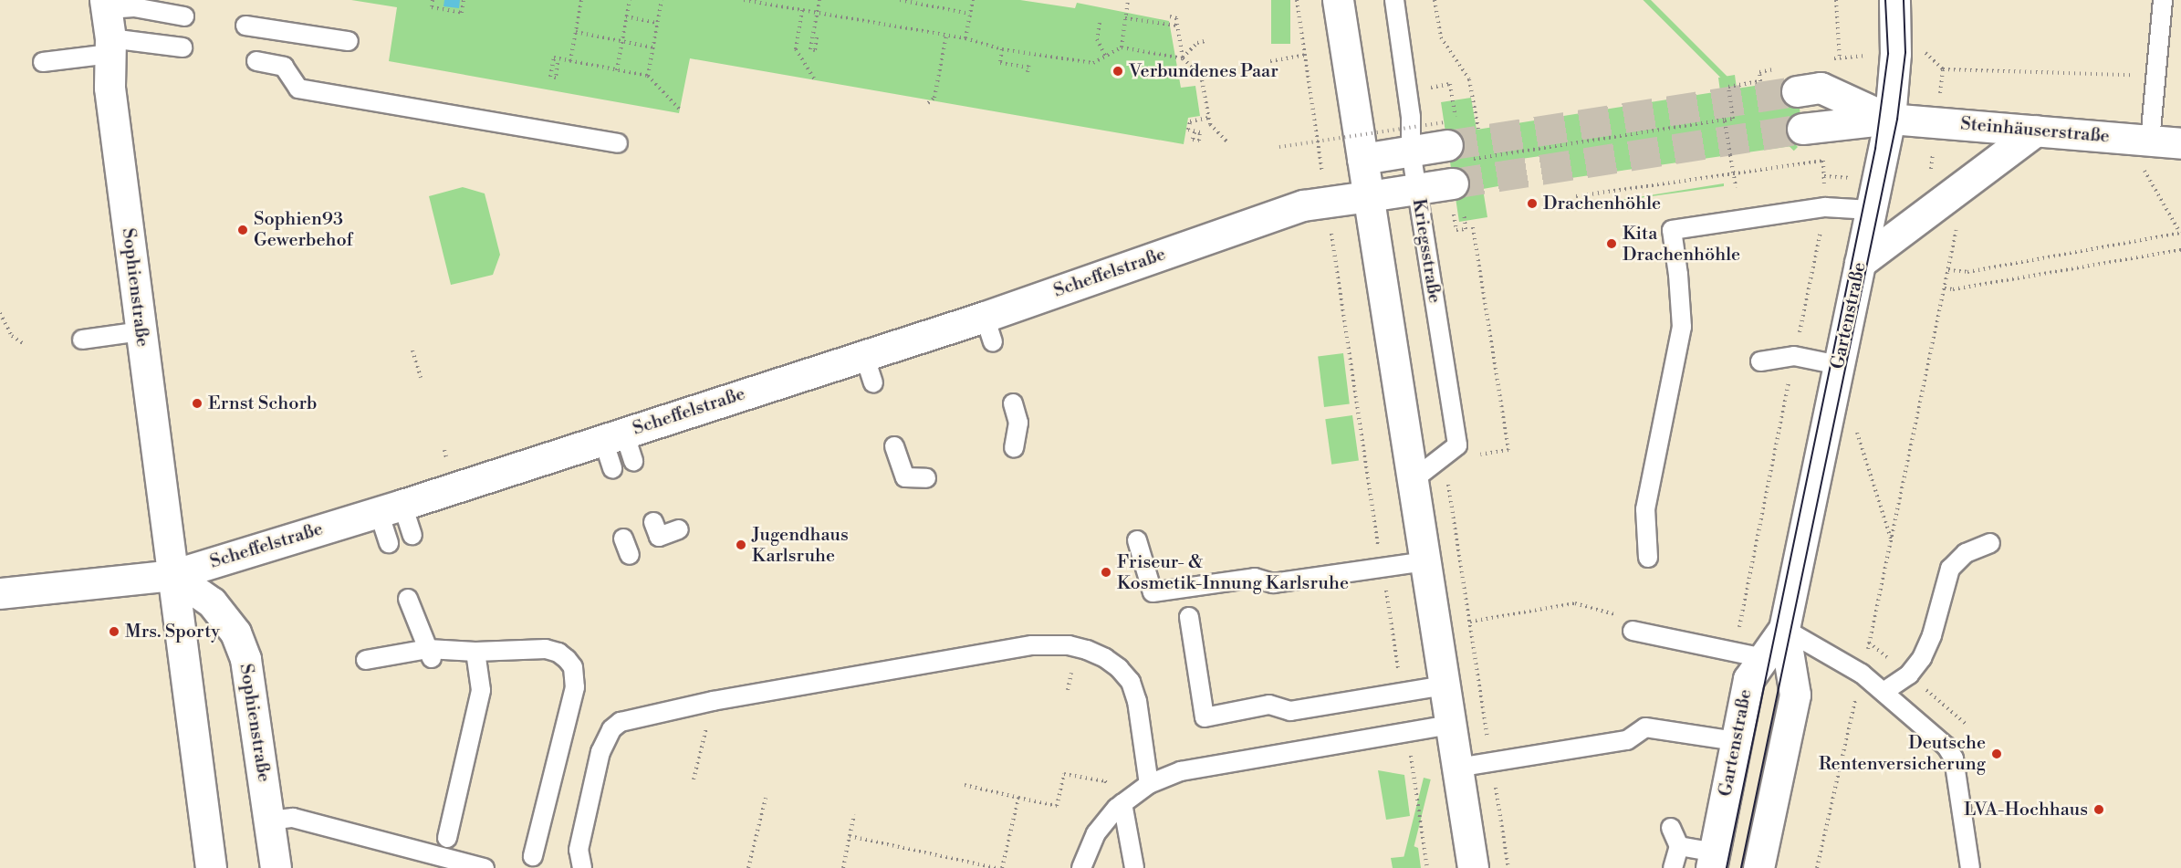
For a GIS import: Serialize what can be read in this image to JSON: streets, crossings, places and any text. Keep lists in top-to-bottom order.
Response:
{
  "streets": {
    "street": [
      "Steinhäuserstraße",
      "Scheffelstraße",
      "Sophienstraße",
      "Gartenstraße"
    ],
    "lane": ["Kriegsstraße"]
  },
  "crossings": [
    ["Steinhäuserstraße", "Gartenstraße"],
    ["Scheffelstraße", "Sophienstraße"]
  ],
  "places": [
    "Verbundenes Paar",
    "Drachenhöhle",
    "Sophien93 Gewerbehof",
    "Kita Drachenhöhle",
    "Ernst Schorb",
    "Jugendhaus Karlsruhe",
    "Friseur- & Kosmetik-Innung Karlsruhe",
    "Mrs. Sporty",
    "Deutsche Rentenversicherung",
    "LVA-Hochhaus"
  ]
}
